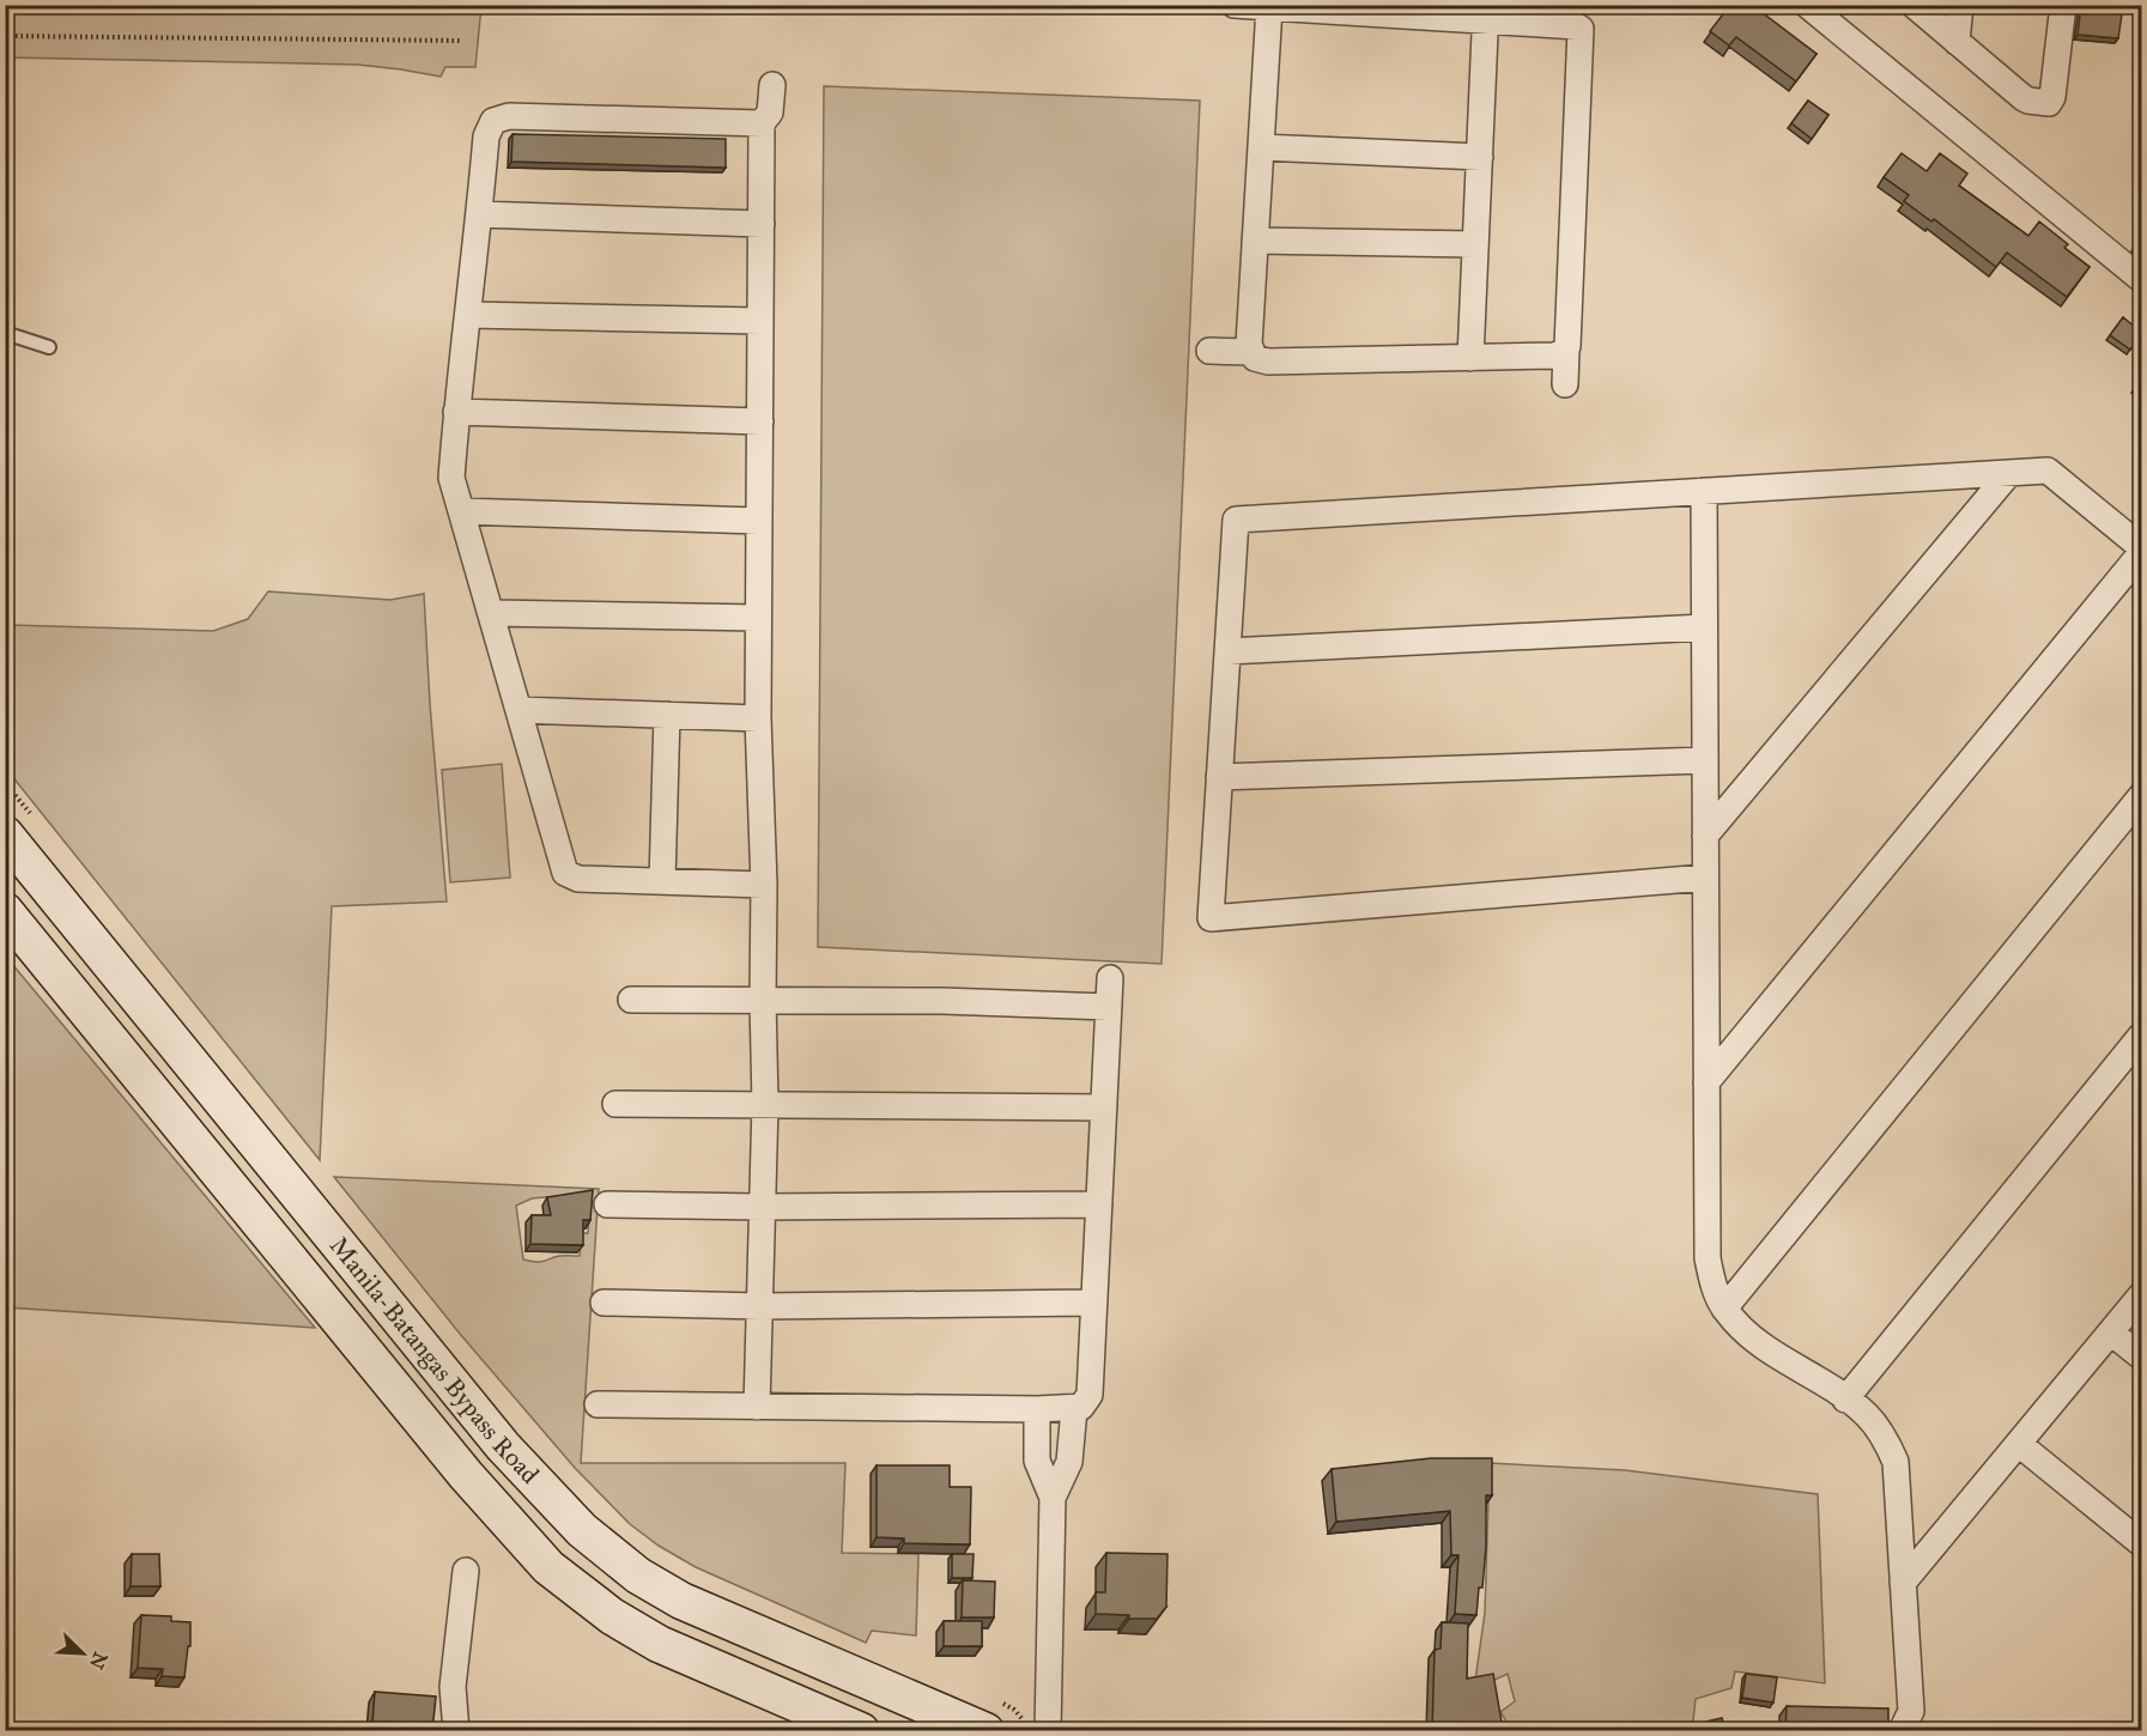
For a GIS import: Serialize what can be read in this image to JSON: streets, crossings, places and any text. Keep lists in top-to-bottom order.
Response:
{
  "streets": {
    "main road": ["Manila-Batangas Bypass Road"]
  },
  "north": "bottom right"
}
